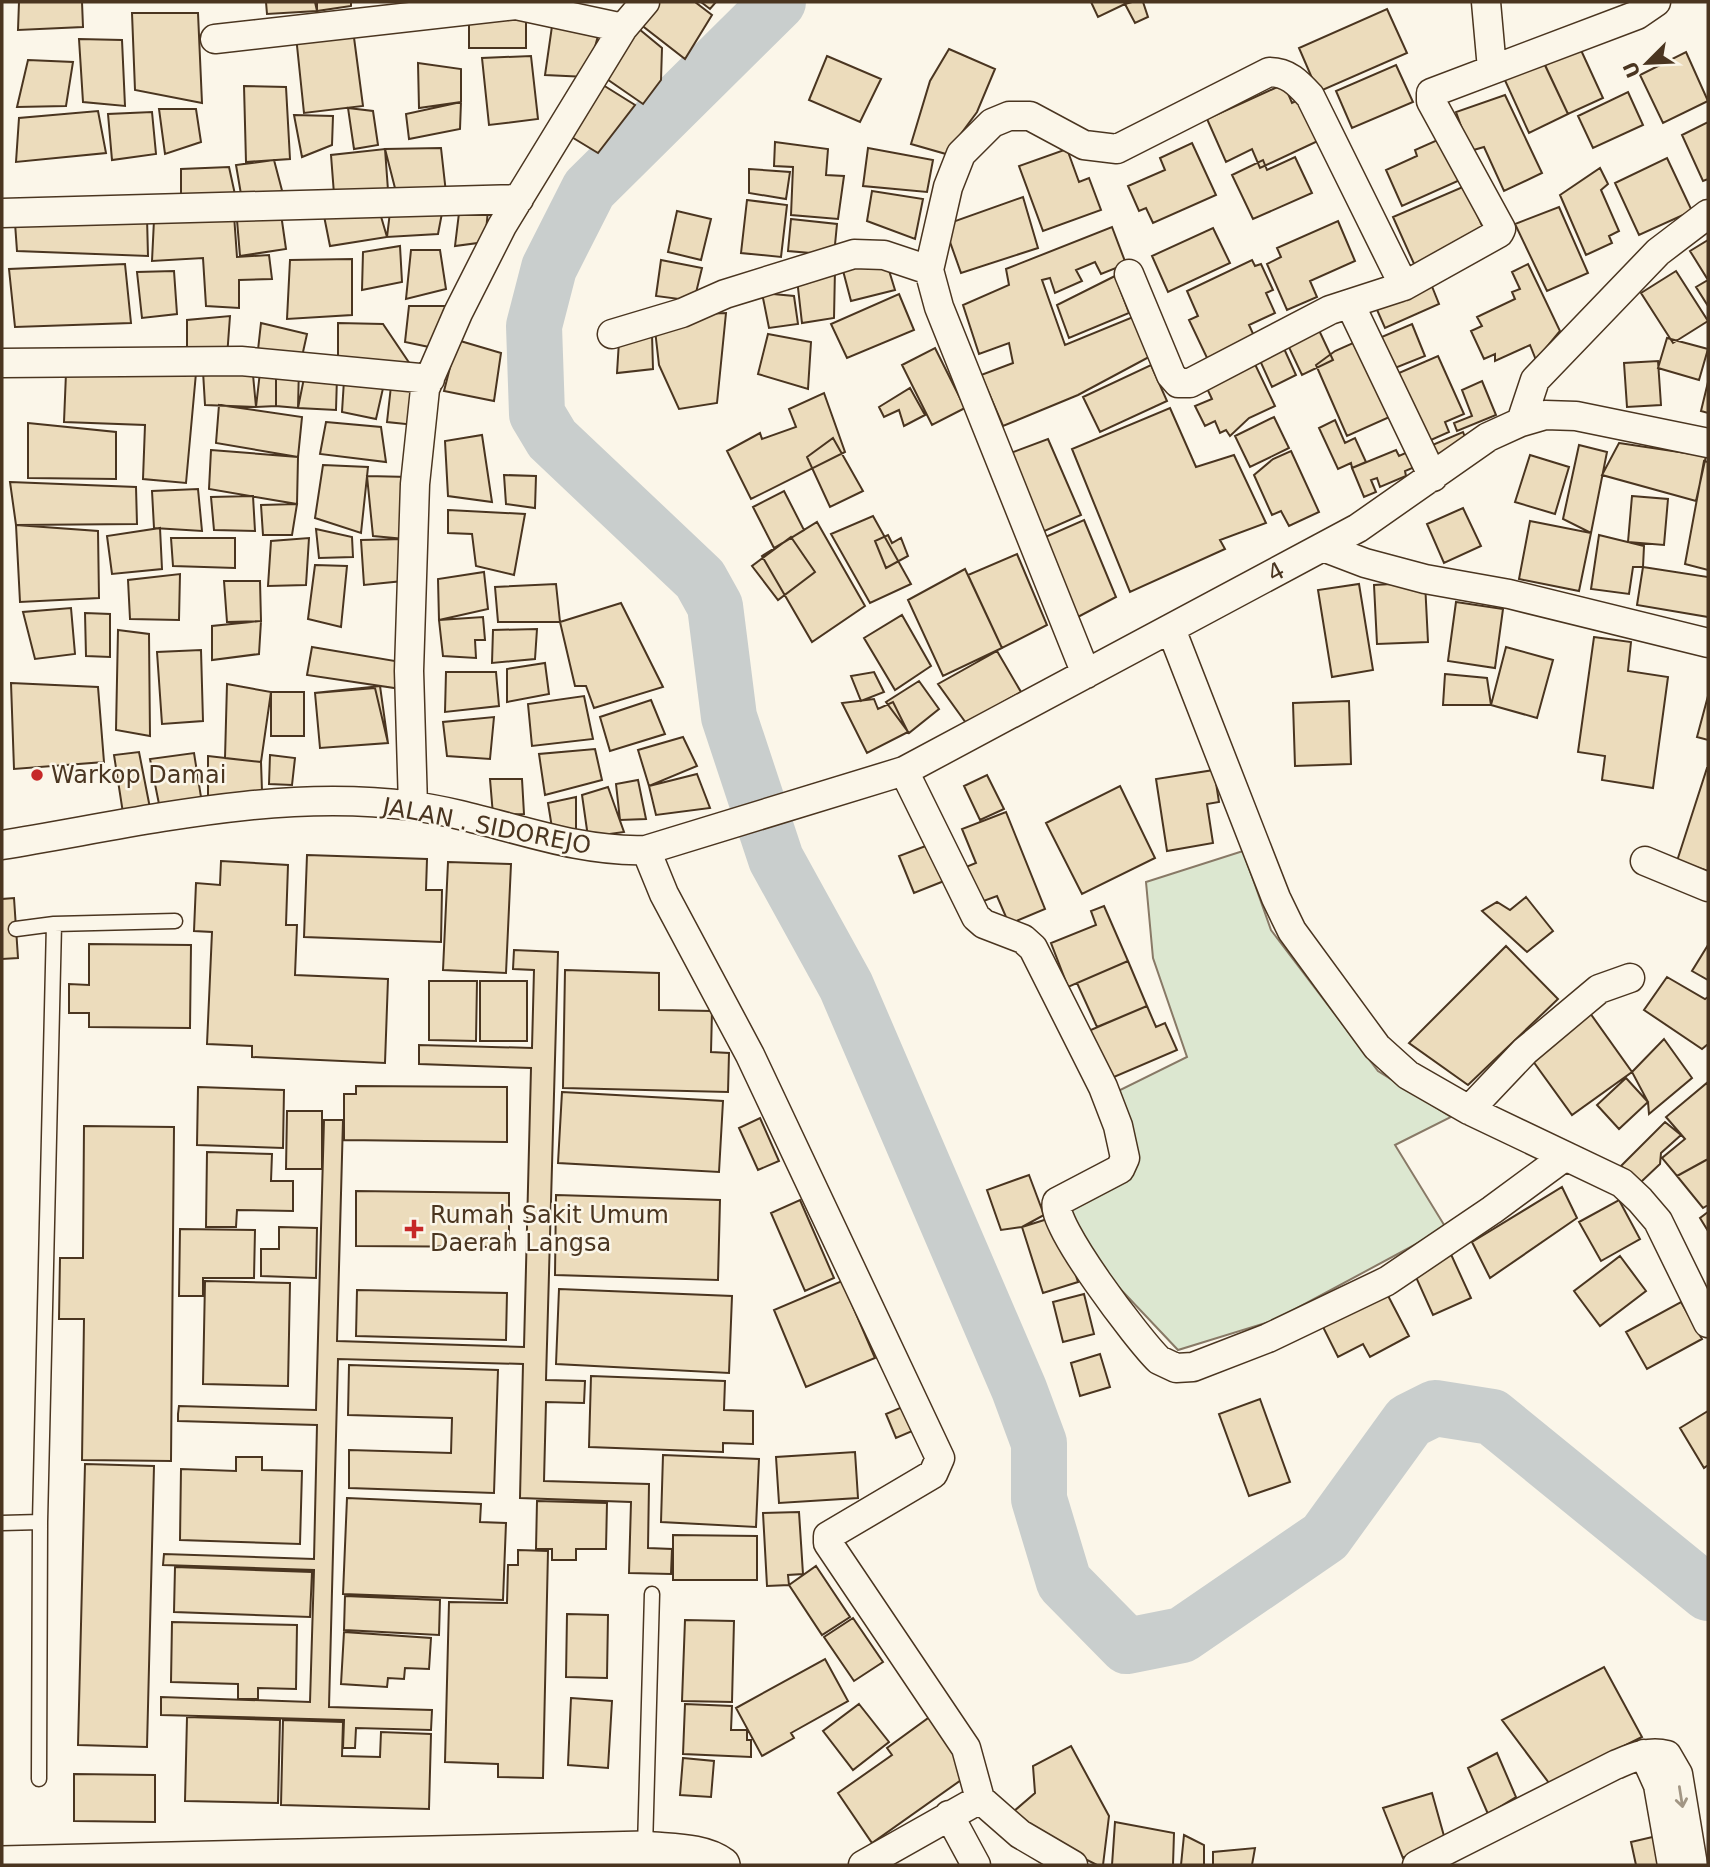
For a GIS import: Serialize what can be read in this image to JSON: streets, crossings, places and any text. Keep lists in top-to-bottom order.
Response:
{
  "streets": {
    "street": ["4", "JALAN . SIDOREJO"]
  },
  "crossings": [
    ["4", "JALAN . SIDOREJO"]
  ],
  "places": {
    "other": ["Warkop Damai"],
    "health": ["Rumah Sakit Umum Daerah Langsa"]
  },
  "north": "bottom left"
}
